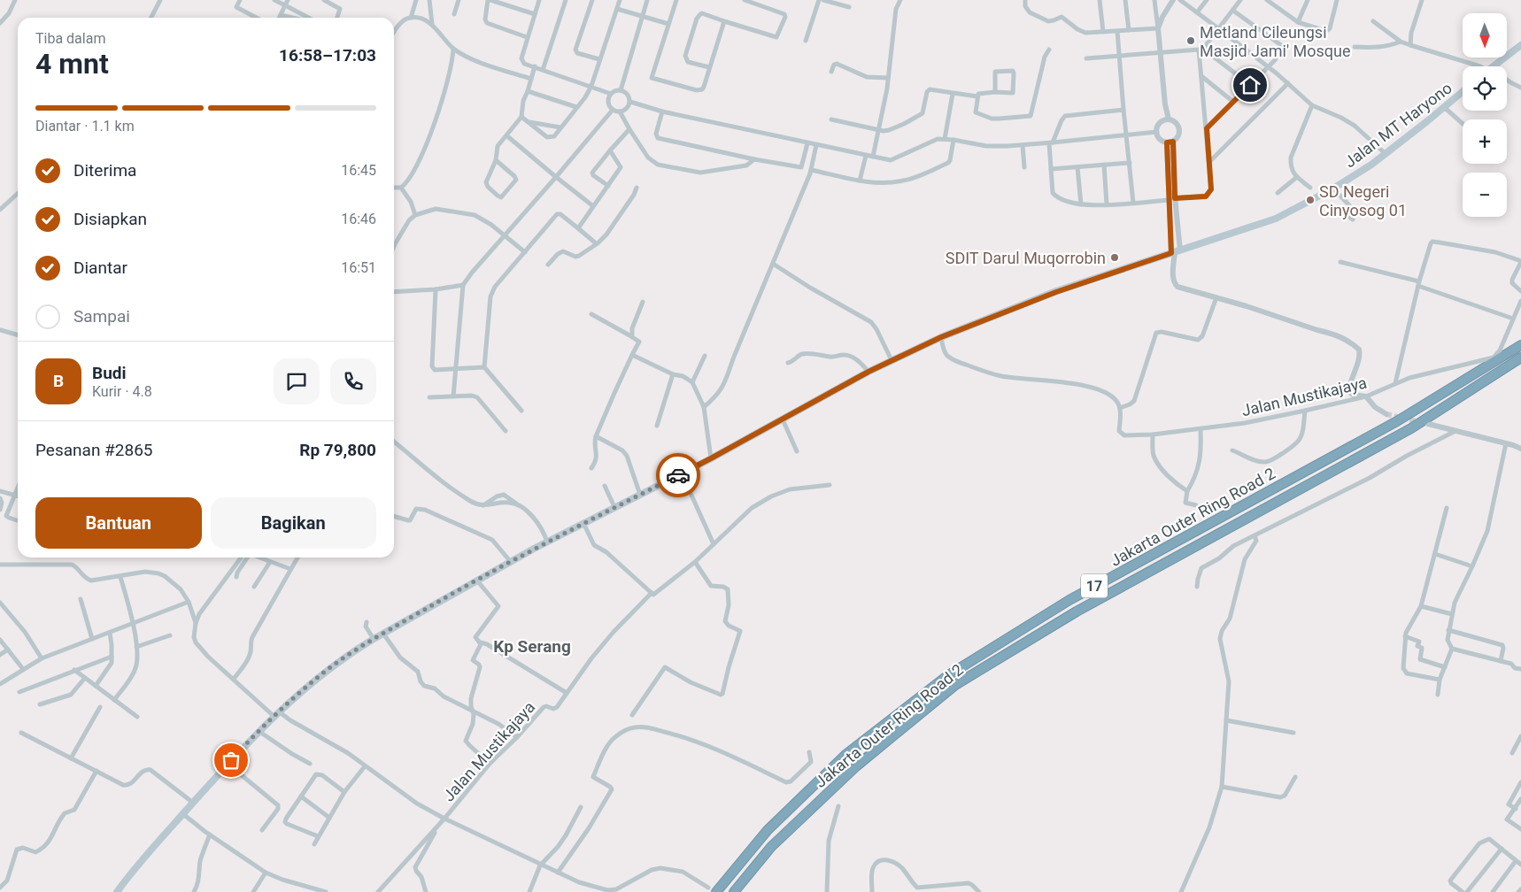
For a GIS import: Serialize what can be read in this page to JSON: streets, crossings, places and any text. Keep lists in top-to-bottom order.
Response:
{
  "streets": {
    "highway": ["Jakarta Outer Ring Road 2", "17"],
    "main road": ["Jalan MT Haryono"],
    "street": ["Jalan Mustikajaya"]
  },
  "districts": ["Kp Serang"],
  "places": ["Metland Cileungsi Masjid Jami' Mosque", "SD Negeri Cinyosog 01", "SDIT Darul Muqorrobin"],
  "north": "bottom",
  "page": {
    "map_buttons": ["+", "−"],
    "heading": ["4 mnt", "Tiba dalam", "16:58–17:03"],
    "panel": [
      "Budi",
      "Kurir · 4.8",
      "Pesanan #2865",
      "Rp 79,800"
    ],
    "bar": "Diantar · 1.1 km",
    "list": [
      ["Diterima", "16:45"],
      ["Disiapkan", "16:46"],
      ["Diantar", "16:51"],
      "Sampai"
    ],
    "round": "B",
    "buttons": ["Bantuan", "Bagikan"]
  }
}
